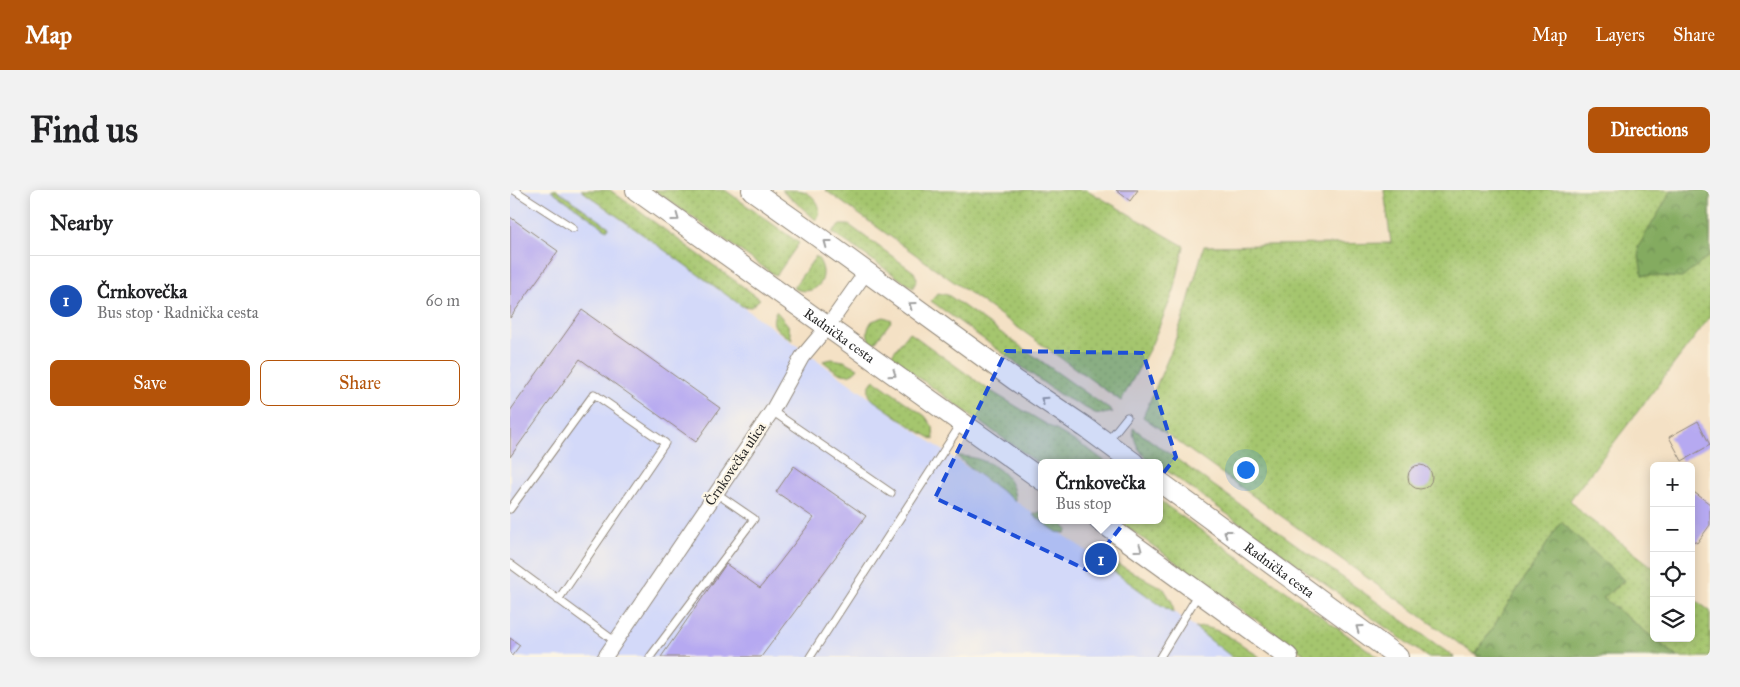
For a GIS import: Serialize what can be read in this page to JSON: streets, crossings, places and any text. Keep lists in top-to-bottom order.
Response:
{
  "streets": {
    "main road": ["Radnička cesta"],
    "street": ["Črnkovečka ulica"]
  },
  "crossings": [
    ["Radnička cesta", "Črnkovečka ulica"]
  ],
  "page": {
    "header": "Map",
    "nav": ["Map", "Layers", "Share"],
    "buttons": [
      "Directions",
      ["Save", "Share"]
    ],
    "title": "Find us",
    "heading": "Nearby",
    "list": [
      {
        "mark": "1",
        "name": "Črnkovečka",
        "note": "Bus stop · Radnička cesta",
        "value": "60 m"
      }
    ],
    "popup": ["Črnkovečka", "Bus stop"],
    "map_buttons": ["+", "−"],
    "pins": "1"
  }
}
